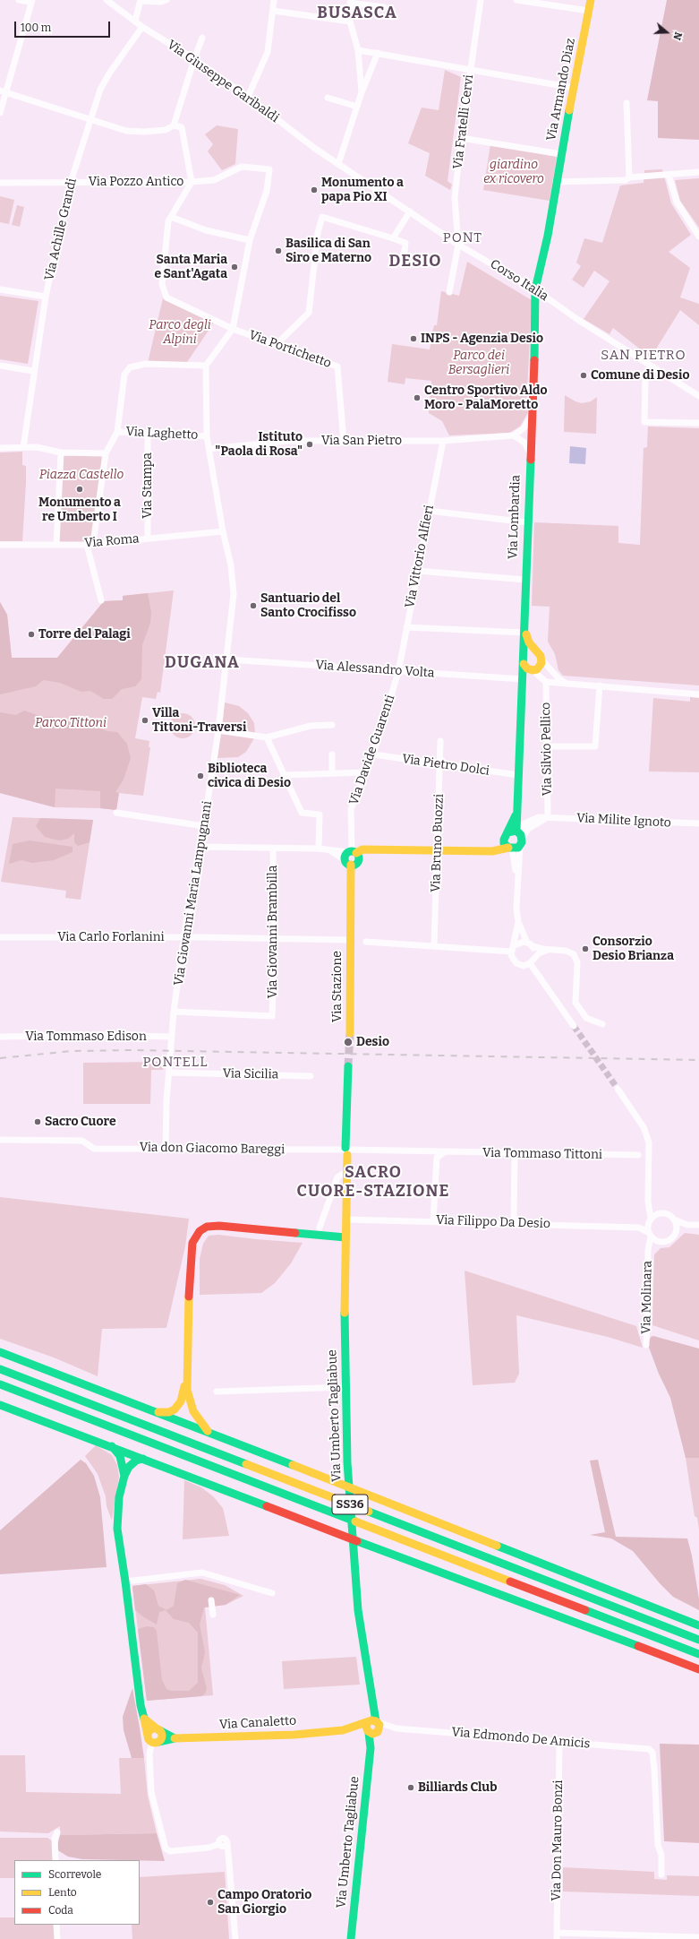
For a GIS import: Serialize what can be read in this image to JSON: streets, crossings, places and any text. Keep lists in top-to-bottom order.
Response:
{
  "streets": {
    "main road": [
      "Via Armando Diaz",
      "Via Lombardia",
      "Via Stazione",
      "Via Umberto Tagliabue",
      "SS36",
      "Via Canaletto"
    ],
    "street": [
      "Via Giuseppe Garibaldi",
      "Via Fratelli Cervi",
      "Via Pozzo Antico",
      "Via Achille Grandi",
      "Corso Italia",
      "Via Portichetto",
      "Via Laghetto",
      "Via San Pietro",
      "Via Stampa",
      "Via Roma",
      "Via Vittorio Alfieri",
      "Via Alessandro Volta",
      "Via Silvio Pellico",
      "Via Davide Guarenti",
      "Via Pietro Dolci",
      "Via Milite Ignoto",
      "Via Bruno Buozzi",
      "Via Giovanni Maria Lampugnani",
      "Via Giovanni Brambilla",
      "Via Carlo Forlanini",
      "Via Tommaso Edison",
      "Via Sicilia",
      "Via don Giacomo Bareggi",
      "Via Tommaso Tittoni",
      "Via Filippo Da Desio",
      "Via Molinara",
      "Via Edmondo De Amicis",
      "Via Don Mauro Bonzi"
    ]
  },
  "crossings": [
    ["Via Giuseppe Garibaldi", "Via Achille Grandi"],
    ["Via Giuseppe Garibaldi", "Corso Italia"],
    ["Via Armando Diaz", "Corso Italia"],
    ["Via Armando Diaz", "Via Lombardia"],
    ["Via Fratelli Cervi", "Corso Italia"],
    ["Via Pozzo Antico", "Via Achille Grandi"],
    ["Via Pozzo Antico", "Via Portichetto"],
    ["Via Portichetto", "Via San Pietro"],
    ["Via Laghetto", "Via Stampa"],
    ["Via Laghetto", "Via Giovanni Maria Lampugnani"],
    ["Via San Pietro", "Via Vittorio Alfieri"],
    ["Via San Pietro", "Via Giovanni Maria Lampugnani"],
    ["Via Stampa", "Via Roma"],
    ["Via Lombardia", "Via Alessandro Volta"],
    ["Via Lombardia", "Via Pietro Dolci"],
    ["Via Roma", "Via Giovanni Maria Lampugnani"],
    ["Via Vittorio Alfieri", "Via Alessandro Volta"],
    ["Via Vittorio Alfieri", "Via Davide Guarenti"],
    ["Via Alessandro Volta", "Via Davide Guarenti"],
    ["Via Alessandro Volta", "Via Giovanni Maria Lampugnani"],
    ["Via Silvio Pellico", "Via Milite Ignoto"],
    ["Via Davide Guarenti", "Via Pietro Dolci"],
    ["Via Pietro Dolci", "Via Bruno Buozzi"],
    ["Via Giovanni Maria Lampugnani", "Via Giovanni Brambilla"],
    ["Via Giovanni Maria Lampugnani", "Via Carlo Forlanini"],
    ["Via Giovanni Maria Lampugnani", "Via Tommaso Edison"],
    ["Via Giovanni Maria Lampugnani", "Via Sicilia"],
    ["Via Giovanni Maria Lampugnani", "Via don Giacomo Bareggi"],
    ["Via Giovanni Brambilla", "Via Carlo Forlanini"],
    ["Via Carlo Forlanini", "Via Stazione"],
    ["Via don Giacomo Bareggi", "Via Tommaso Tittoni"],
    ["Via don Giacomo Bareggi", "Via Umberto Tagliabue"],
    ["Via Tommaso Tittoni", "Via Umberto Tagliabue"],
    ["Via Filippo Da Desio", "Via Molinara"],
    ["Via Filippo Da Desio", "Via Umberto Tagliabue"],
    ["Via Umberto Tagliabue", "Via Canaletto"],
    ["Via Umberto Tagliabue", "Via Edmondo De Amicis"],
    ["Via Canaletto", "Via Edmondo De Amicis"],
    ["Via Edmondo De Amicis", "Via Don Mauro Bonzi"]
  ],
  "districts": [
    "BUSASCA",
    "PONT",
    "DESIO",
    "SAN PIETRO",
    "DUGANA",
    "PONTELL",
    "SACRO CUORE-STAZIONE"
  ],
  "parks": [
    "giardino ex ricovero",
    "Parco degli Alpini",
    "Parco dei Bersaglieri",
    "Piazza Castello",
    "Parco Tittoni"
  ],
  "places": [
    "Monumento a papa Pio XI",
    "Basilica di San Siro e Materno",
    "Santa Maria e Sant'Agata",
    "INPS - Agenzia Desio",
    "Comune di Desio",
    "Centro Sportivo Aldo Moro - PalaMoretto",
    "Istituto \"Paola di Rosa\"",
    "Monumento a re Umberto I",
    "Santuario del Santo Crocifisso",
    "Torre del Palagi",
    "Villa Tittoni-Traversi",
    "Biblioteca civica di Desio",
    "Consorzio Desio Brianza",
    "Desio",
    "Sacro Cuore",
    "Billiards Club",
    "Campo Oratorio San Giorgio"
  ],
  "legend": ["Scorrevole", "Lento", "Coda"],
  "scale_bar": "100 m",
  "north": "right"
}
